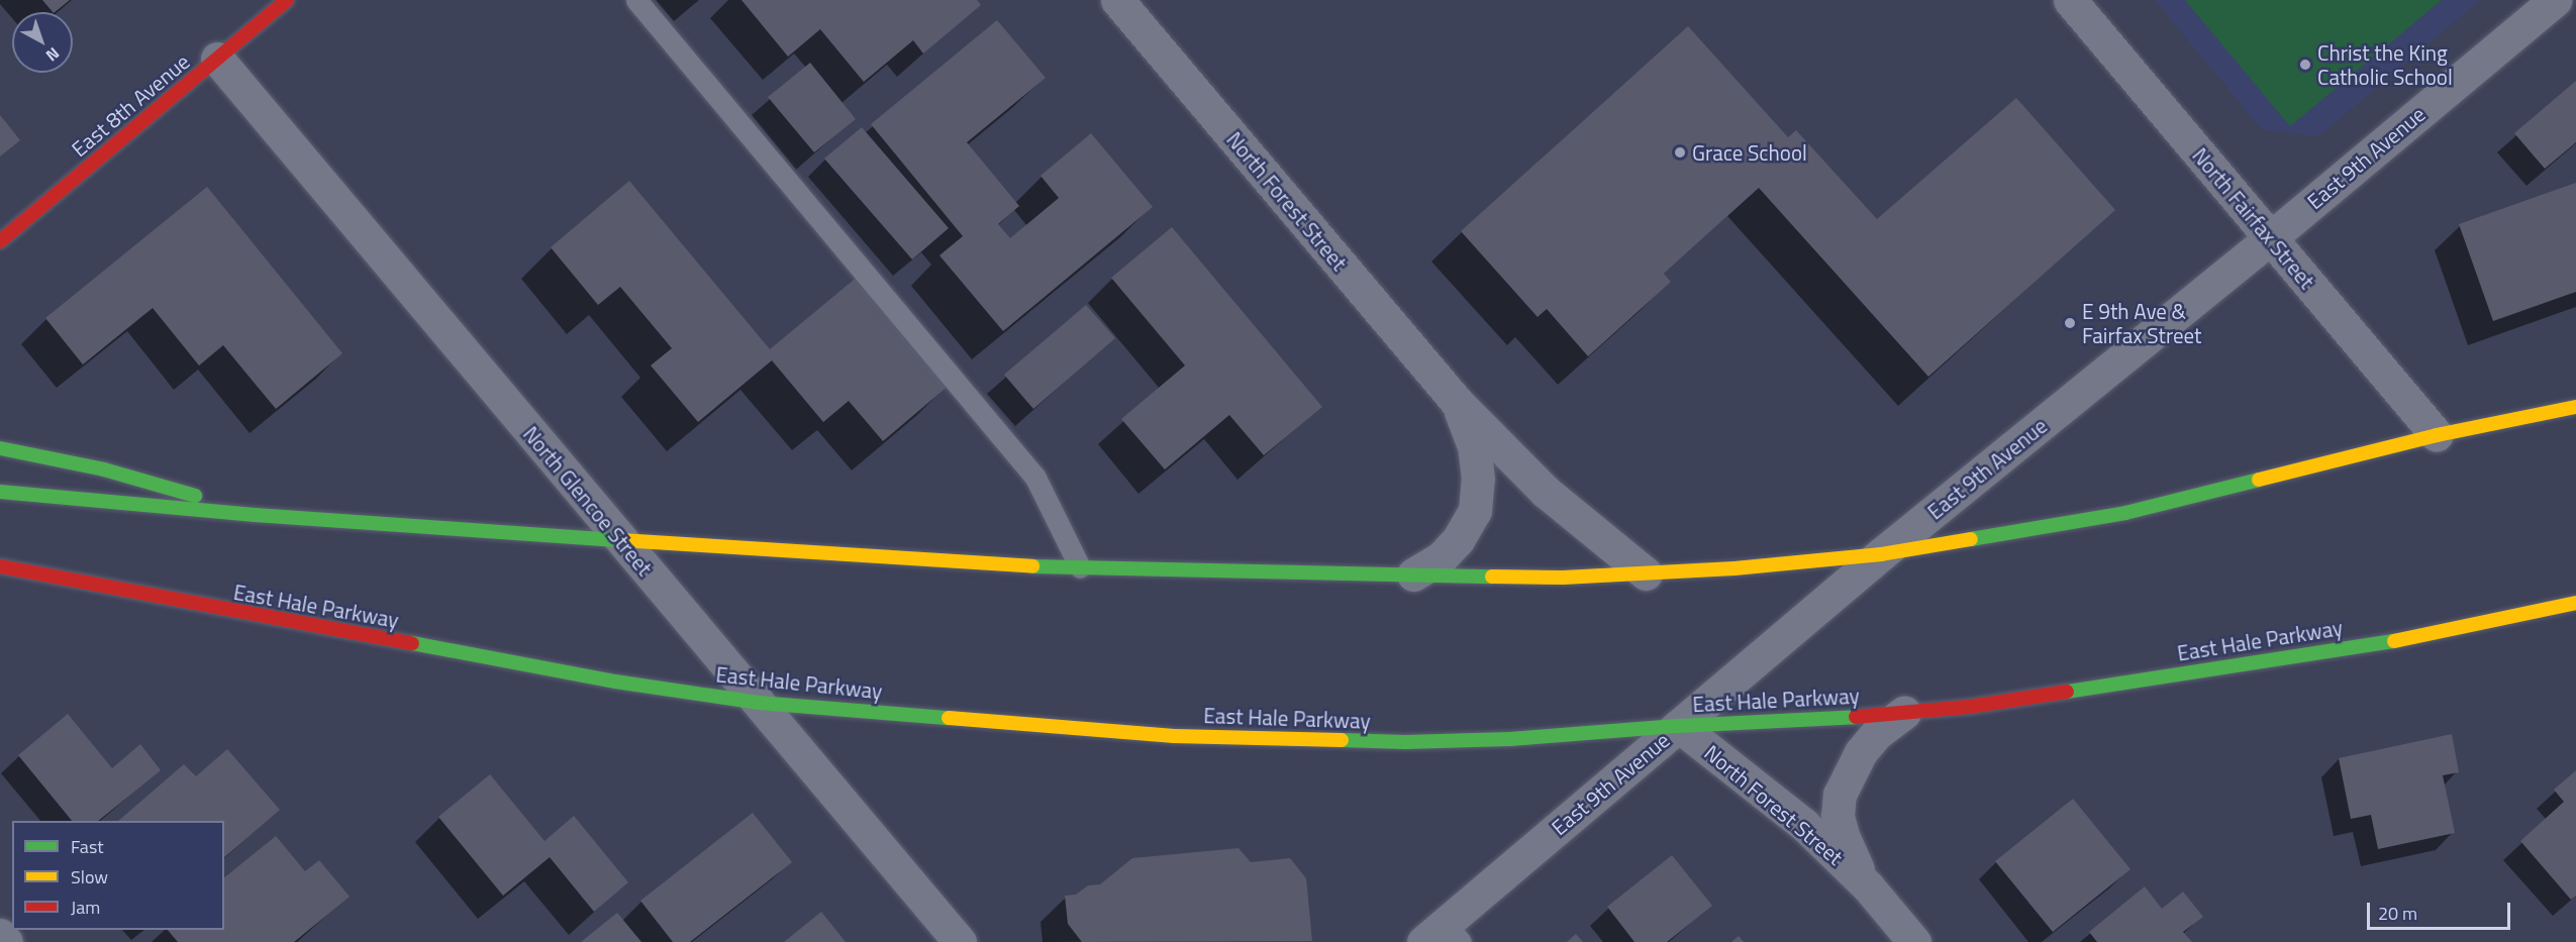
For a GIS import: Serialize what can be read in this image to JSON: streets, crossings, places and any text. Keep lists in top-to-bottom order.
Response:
{
  "streets": {
    "street": [
      "East 8th Avenue",
      "East 9th Avenue",
      "North Forest Street",
      "North Fairfax Street",
      "North Glencoe Street",
      "East Hale Parkway"
    ]
  },
  "crossings": [
    ["East 8th Avenue", "North Glencoe Street"],
    ["East 9th Avenue", "North Forest Street"],
    ["East 9th Avenue", "North Fairfax Street"],
    ["East 9th Avenue", "East Hale Parkway"],
    ["North Forest Street", "East Hale Parkway"],
    ["North Glencoe Street", "East Hale Parkway"]
  ],
  "places": ["Christ the King Catholic School", "Grace School", "E 9th Ave & Fairfax Street"],
  "legend": ["Fast", "Slow", "Jam"],
  "scale_bar": "20 m",
  "north": "bottom right"
}
